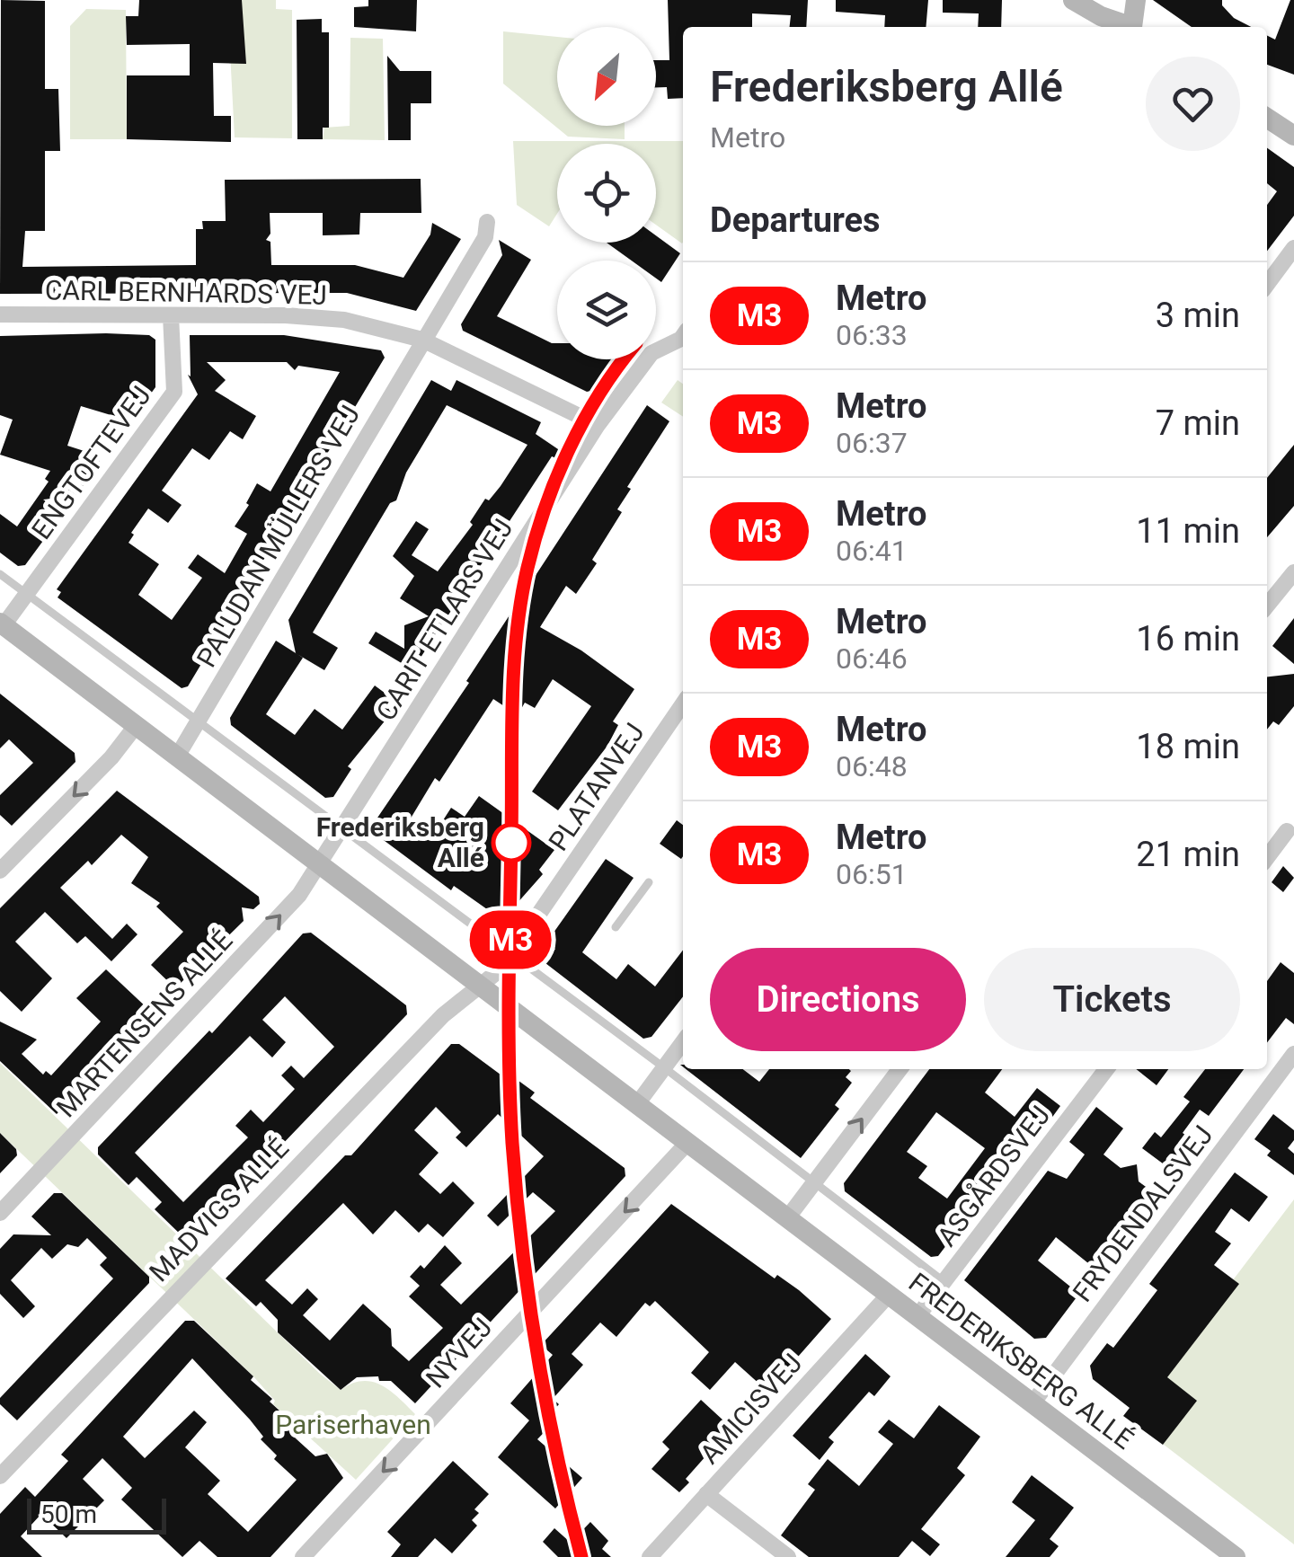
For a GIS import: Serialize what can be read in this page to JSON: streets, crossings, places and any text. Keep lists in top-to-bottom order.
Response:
{
  "streets": {
    "street": [
      "CARL BERNHARDS VEJ",
      "ENGTOFTEVEJ",
      "PALUDAN MÜLLERS VEJ",
      "CARIT ETLARS VEJ",
      "PLATANVEJ",
      "MARTENSENS ALLÉ",
      "ASGÅRDSVEJ",
      "MADVIGS ALLÉ",
      "FRYDENDALSVEJ",
      "NYVEJ",
      "FREDERIKSBERG ALLÉ",
      "AMICISVEJ"
    ]
  },
  "crossings": [
    ["CARL BERNHARDS VEJ", "ENGTOFTEVEJ"],
    ["CARL BERNHARDS VEJ", "PALUDAN MÜLLERS VEJ"],
    ["CARL BERNHARDS VEJ", "CARIT ETLARS VEJ"],
    ["ENGTOFTEVEJ", "FREDERIKSBERG ALLÉ"],
    ["PALUDAN MÜLLERS VEJ", "FREDERIKSBERG ALLÉ"],
    ["CARIT ETLARS VEJ", "MARTENSENS ALLÉ"],
    ["CARIT ETLARS VEJ", "FREDERIKSBERG ALLÉ"],
    ["PLATANVEJ", "MADVIGS ALLÉ"],
    ["PLATANVEJ", "FREDERIKSBERG ALLÉ"],
    ["MARTENSENS ALLÉ", "FREDERIKSBERG ALLÉ"],
    ["ASGÅRDSVEJ", "FREDERIKSBERG ALLÉ"],
    ["MADVIGS ALLÉ", "FREDERIKSBERG ALLÉ"],
    ["FRYDENDALSVEJ", "FREDERIKSBERG ALLÉ"],
    ["NYVEJ", "FREDERIKSBERG ALLÉ"],
    ["FREDERIKSBERG ALLÉ", "AMICISVEJ"]
  ],
  "one_way": ["MARTENSENS ALLÉ", "NYVEJ"],
  "parks": ["Pariserhaven"],
  "places": ["Frederiksberg Allé"],
  "lines": ["metro line M3"],
  "scale_bar": "50 m",
  "north": "bottom left",
  "page": {
    "on_map": "M3",
    "heading": [
      ["Frederiksberg Allé", "Metro"],
      "Departures"
    ],
    "list": [
      {
        "mark": "M3",
        "name": "Metro",
        "note": "06:33",
        "value": "3 min"
      },
      {
        "mark": "M3",
        "name": "Metro",
        "note": "06:37",
        "value": "7 min"
      },
      {
        "mark": "M3",
        "name": "Metro",
        "note": "06:41",
        "value": "11 min"
      },
      {
        "mark": "M3",
        "name": "Metro",
        "note": "06:46",
        "value": "16 min"
      },
      {
        "mark": "M3",
        "name": "Metro",
        "note": "06:48",
        "value": "18 min"
      },
      {
        "mark": "M3",
        "name": "Metro",
        "note": "06:51",
        "value": "21 min"
      }
    ],
    "buttons": ["Directions", "Tickets"],
    "scale": "50 m"
  }
}
